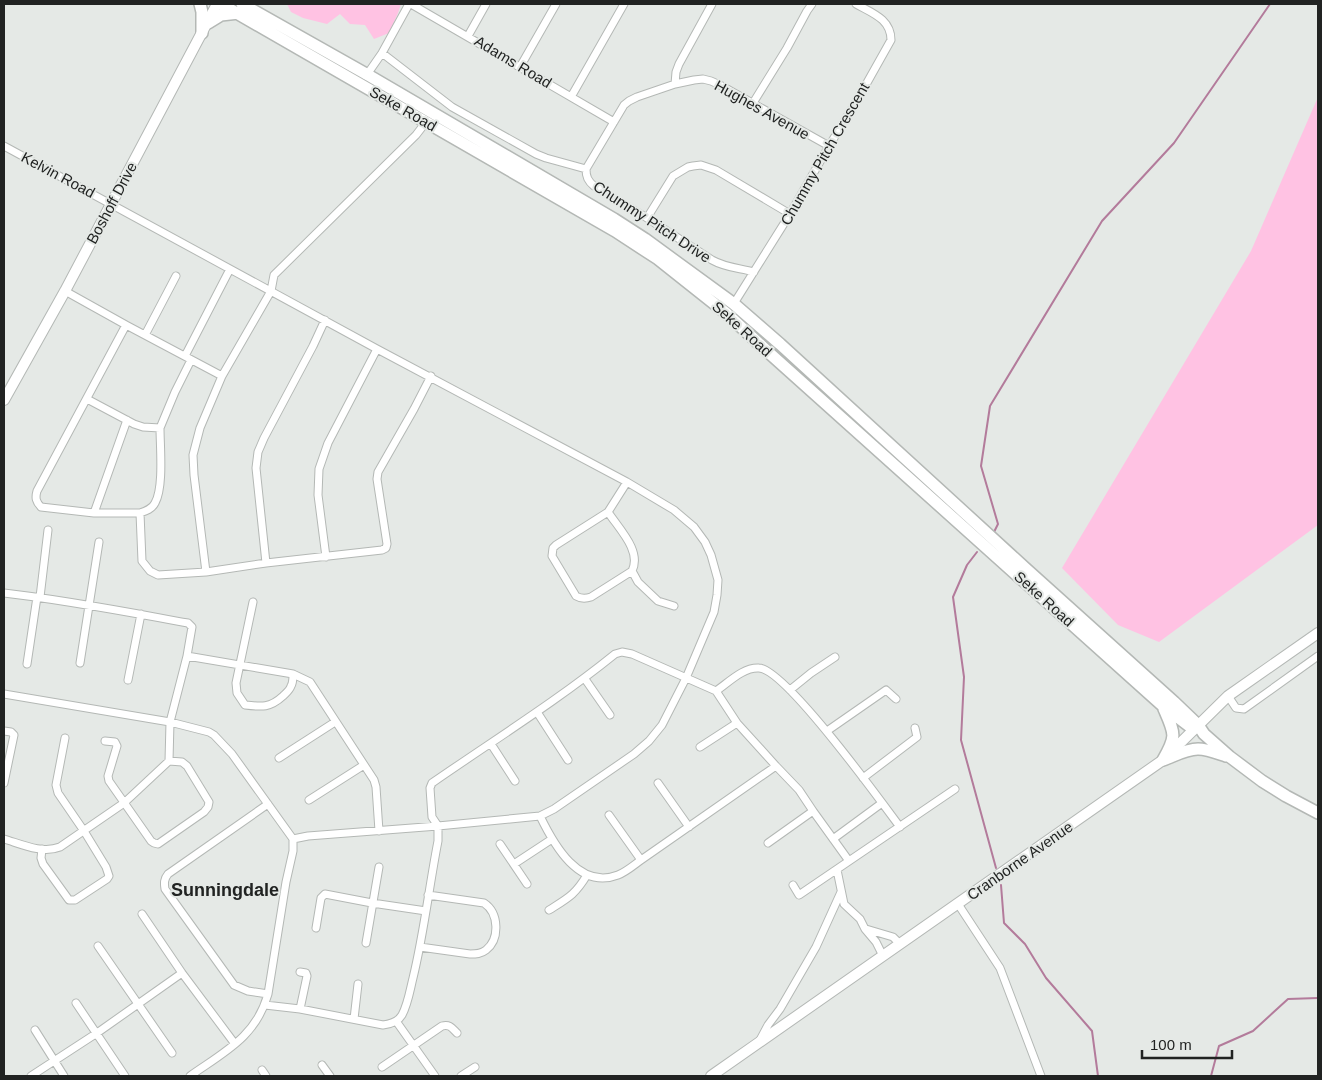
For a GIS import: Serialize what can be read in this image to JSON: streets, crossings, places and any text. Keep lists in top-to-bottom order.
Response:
{
  "streets": {
    "main road": ["Seke Road"],
    "street": [
      "Adams Road",
      "Hughes Avenue",
      "Chummy Pitch Crescent",
      "Kelvin Road",
      "Boshoff Drive",
      "Chummy Pitch Drive",
      "Cranborne Avenue"
    ]
  },
  "crossings": [
    ["Adams Road", "Hughes Avenue"],
    ["Seke Road", "Chummy Pitch Crescent"],
    ["Seke Road", "Cranborne Avenue"],
    ["Hughes Avenue", "Chummy Pitch Crescent"],
    ["Hughes Avenue", "Chummy Pitch Drive"],
    ["Chummy Pitch Crescent", "Chummy Pitch Drive"],
    ["Kelvin Road", "Boshoff Drive"]
  ],
  "districts": ["Sunningdale"],
  "scale_bar": "100 m"
}
